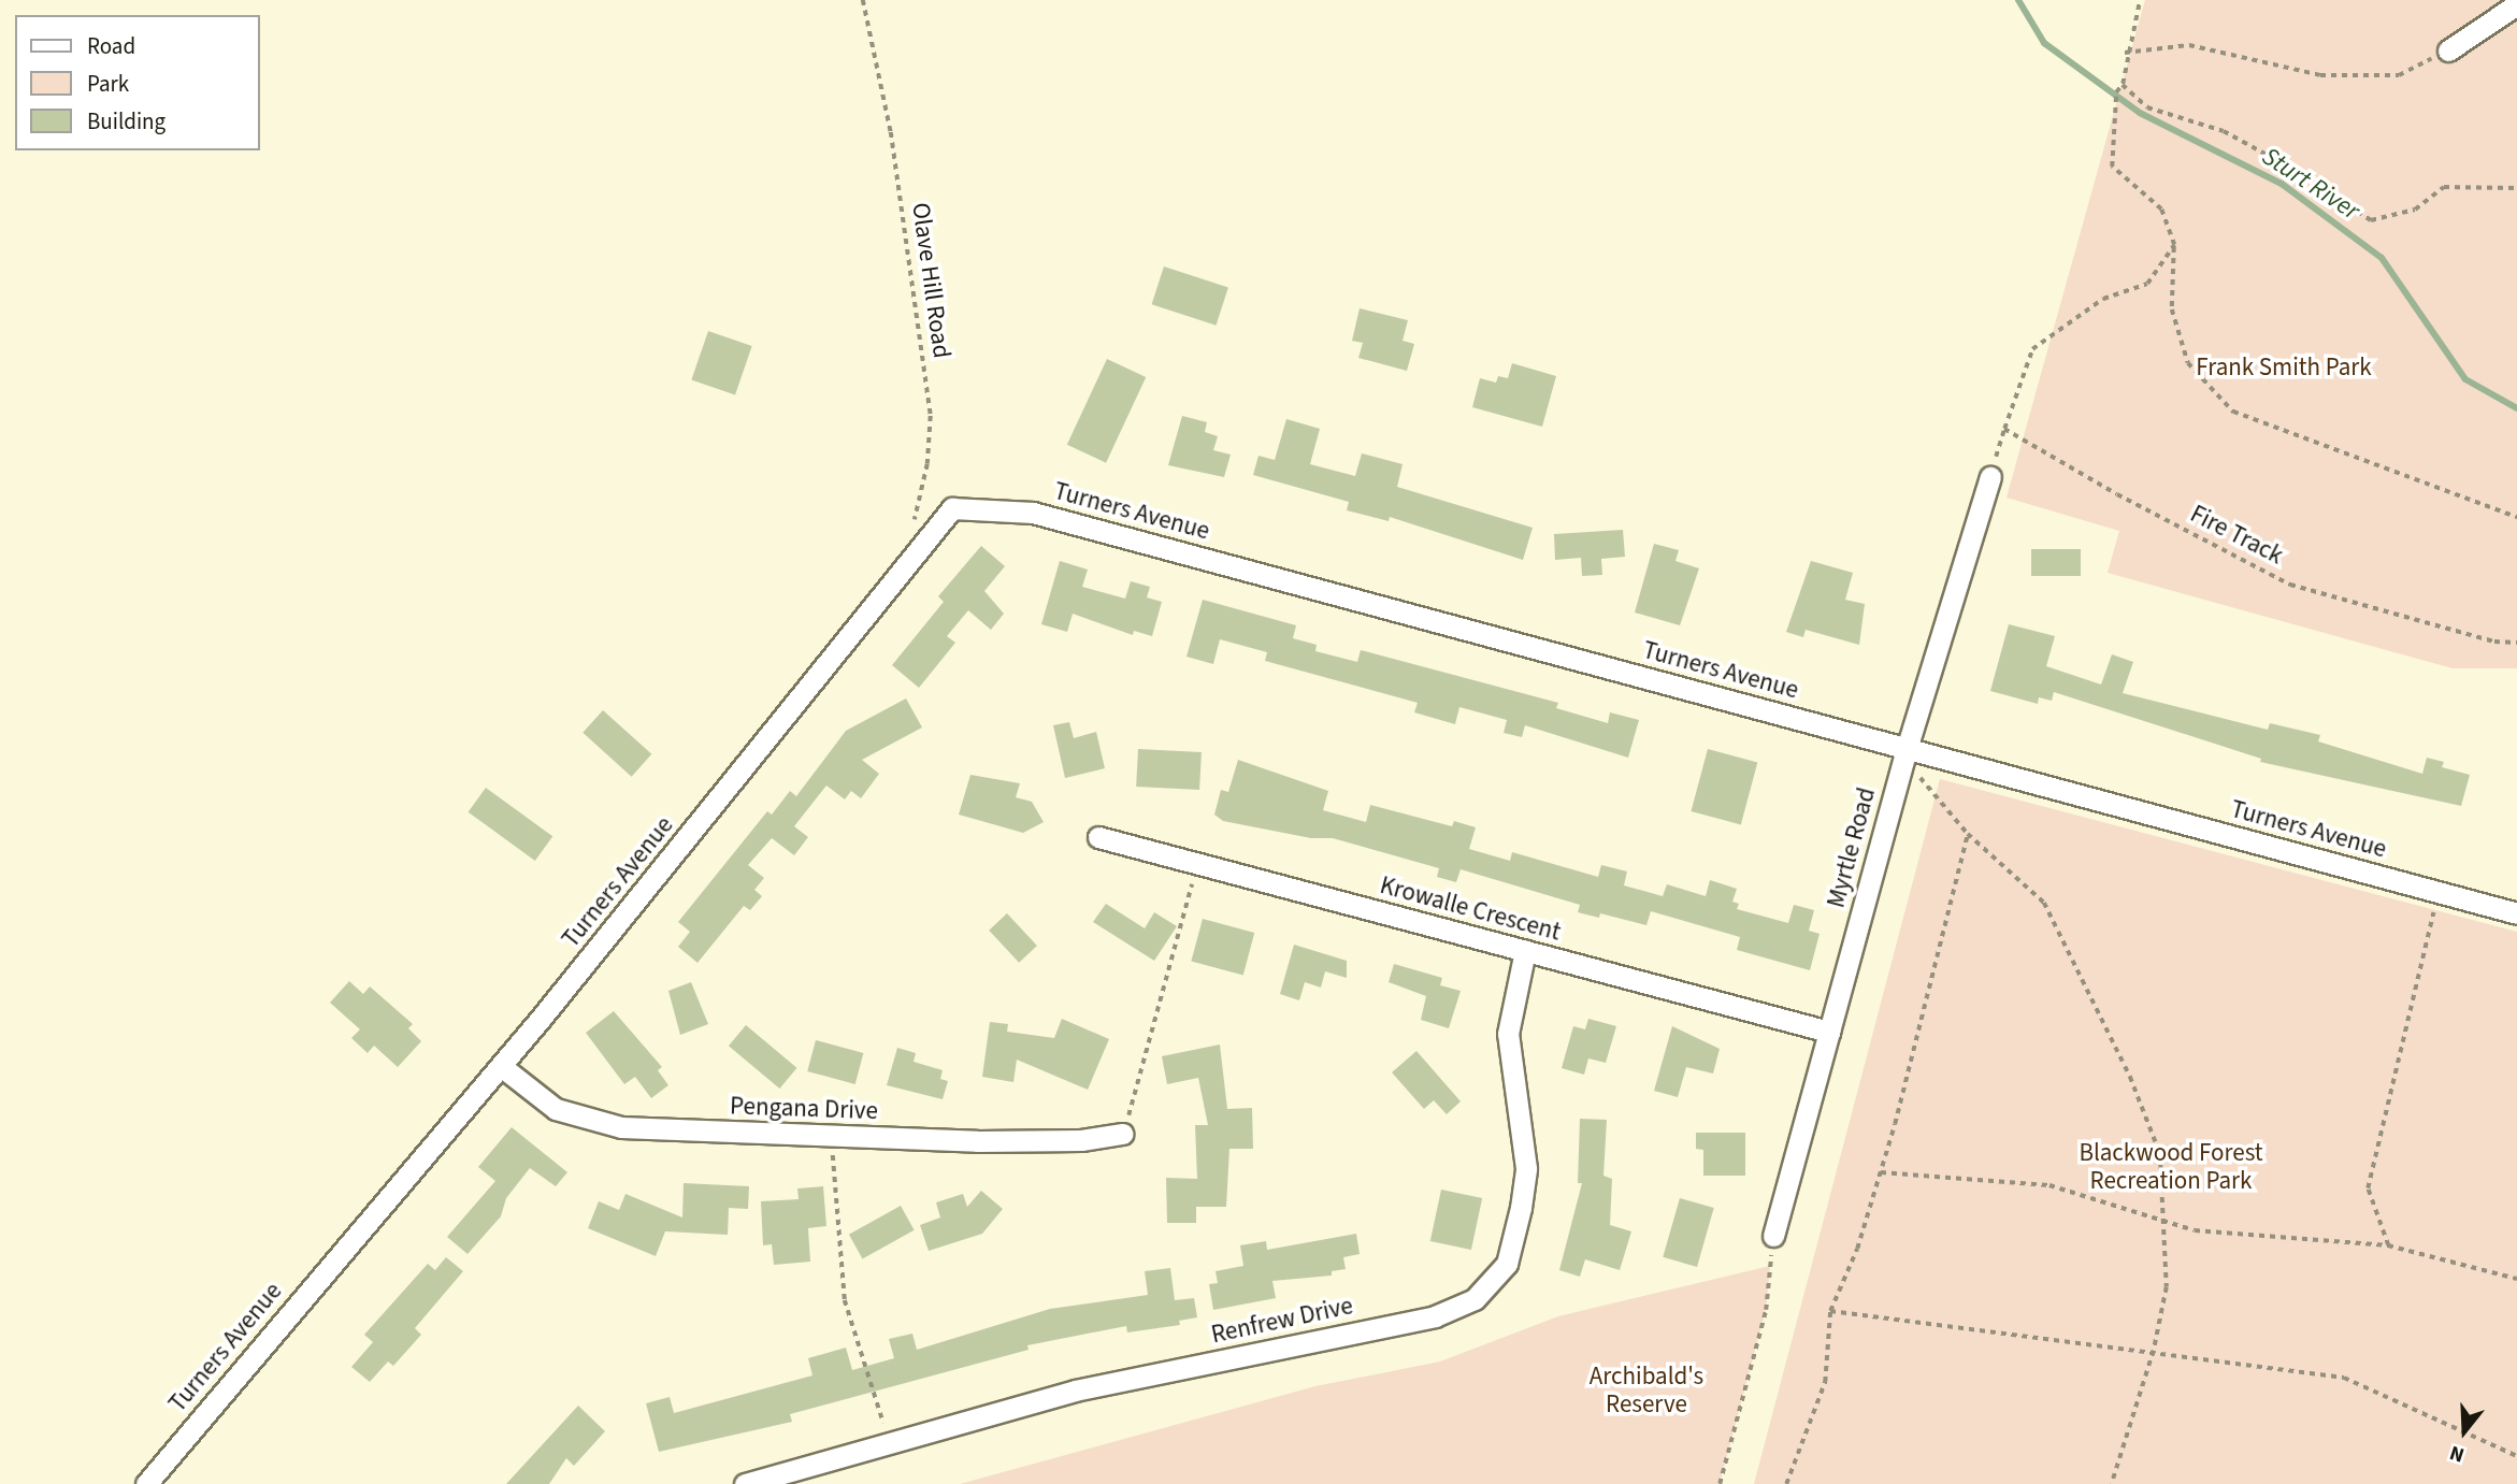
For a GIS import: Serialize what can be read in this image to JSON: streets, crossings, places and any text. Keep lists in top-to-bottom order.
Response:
{
  "streets": {
    "street": [
      "Turners Avenue",
      "Myrtle Road",
      "Krowalle Crescent",
      "Pengana Drive",
      "Renfrew Drive"
    ],
    "path": ["Olave Hill Road", "Fire Track"]
  },
  "crossings": [
    ["Turners Avenue", "Myrtle Road"],
    ["Turners Avenue", "Pengana Drive"],
    ["Myrtle Road", "Krowalle Crescent"],
    ["Krowalle Crescent", "Renfrew Drive"]
  ],
  "water": ["Sturt River"],
  "parks": ["Frank Smith Park", "Blackwood Forest Recreation Park", "Archibald's Reserve"],
  "legend": ["Road", "Park", "Building"],
  "north": "bottom"
}
